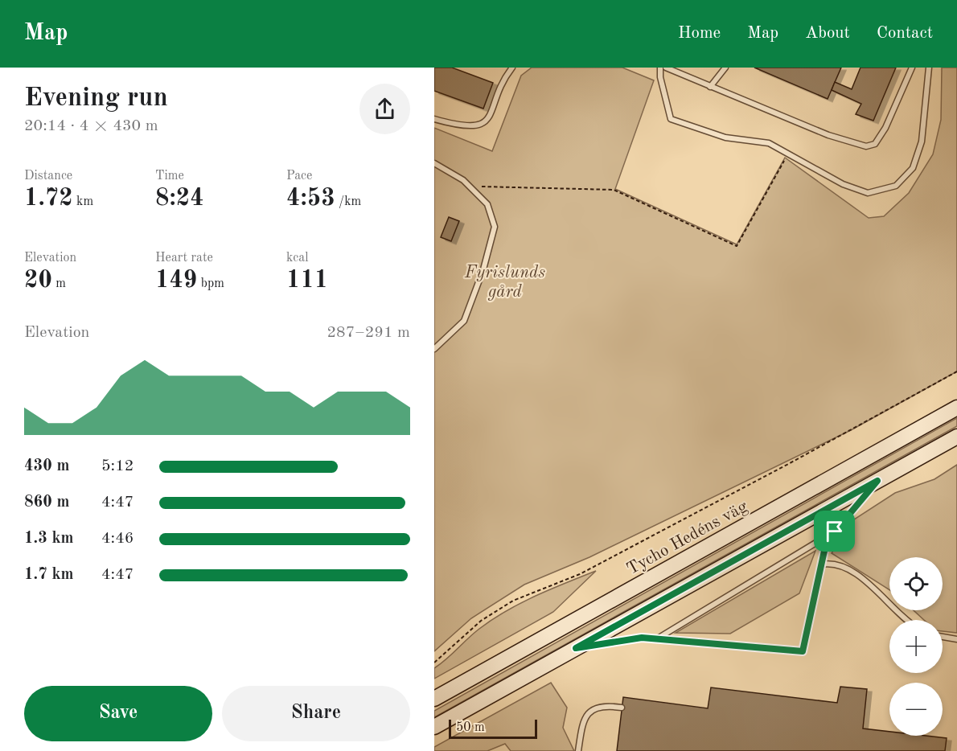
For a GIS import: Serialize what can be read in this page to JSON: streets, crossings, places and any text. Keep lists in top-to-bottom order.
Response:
{
  "streets": {
    "main road": ["Tycho Hedéns väg"]
  },
  "parks": ["Fyrislunds gård"],
  "scale_bar": "50 m",
  "page": {
    "header": "Map",
    "nav": [
      "Home",
      "Map",
      "About",
      "Contact"
    ],
    "heading": ["Evening run", "20:14 · 4 × 430 m"],
    "stats": [
      ["Distance", "1.72 km"],
      ["Time", "8:24"],
      ["Pace", "4:53 /km"],
      ["Elevation", "20 m"],
      ["Heart rate", "149 bpm"],
      ["kcal", "111"]
    ],
    "chart": ["Elevation", "287–291 m"],
    "list": [
      {
        "name": "430 m",
        "note": "5:12"
      },
      {
        "name": "860 m",
        "note": "4:47"
      },
      {
        "name": "1.3 km",
        "note": "4:46"
      },
      {
        "name": "1.7 km",
        "note": "4:47"
      }
    ],
    "map_buttons": ["+", "−"],
    "buttons": ["Save", "Share"],
    "scale": "50 m"
  }
}
